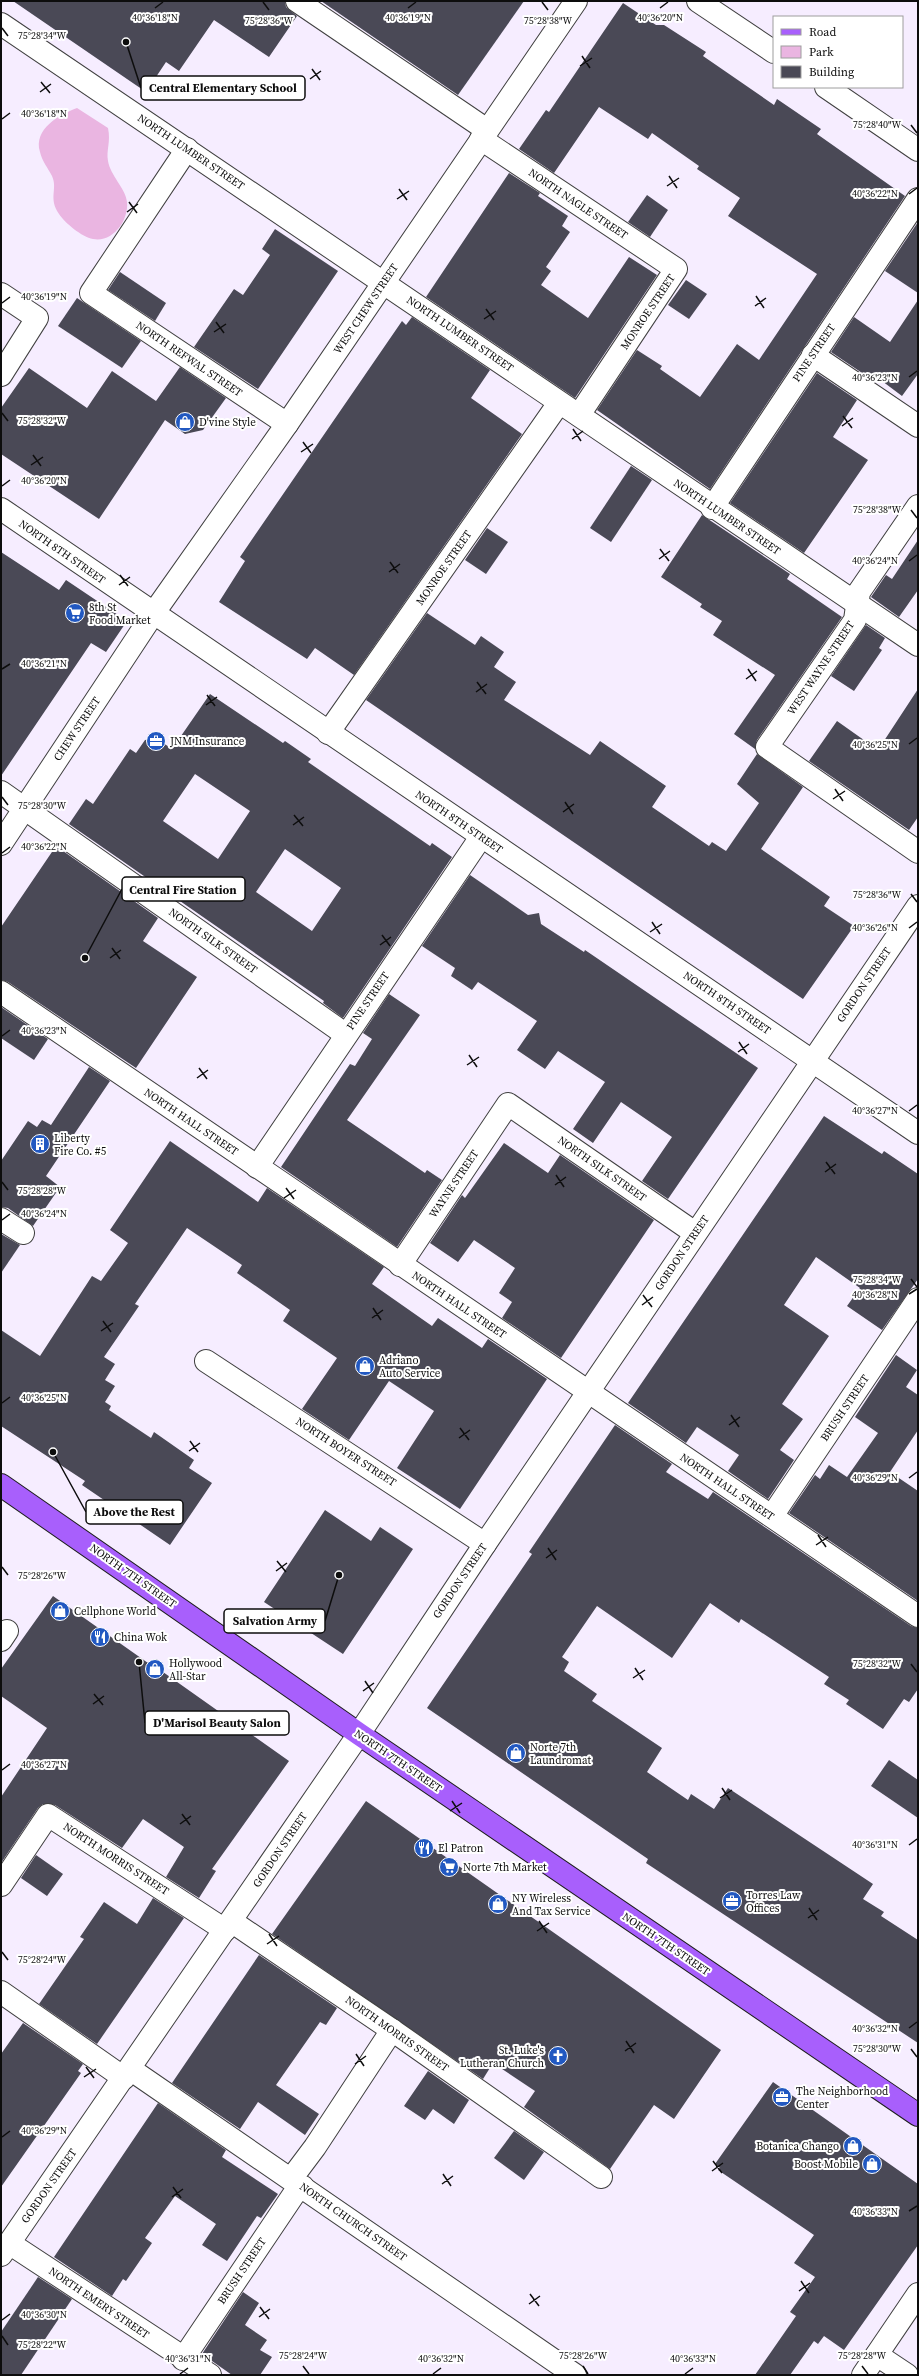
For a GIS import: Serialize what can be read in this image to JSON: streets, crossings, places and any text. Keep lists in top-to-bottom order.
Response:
{
  "streets": {
    "main road": ["NORTH 7TH STREET"],
    "street": [
      "NORTH LUMBER STREET",
      "NORTH NAGLE STREET",
      "WEST CHEW STREET",
      "MONROE STREET",
      "PINE STREET",
      "NORTH REFWAL STREET",
      "NORTH 8TH STREET",
      "WEST WAYNE STREET",
      "CHEW STREET",
      "NORTH SILK STREET",
      "GORDON STREET",
      "NORTH HALL STREET",
      "WAYNE STREET",
      "BRUSH STREET",
      "NORTH BOYER STREET",
      "NORTH MORRIS STREET",
      "NORTH CHURCH STREET",
      "NORTH EMERY STREET"
    ]
  },
  "crossings": [
    ["NORTH LUMBER STREET", "WEST CHEW STREET"],
    ["NORTH LUMBER STREET", "MONROE STREET"],
    ["NORTH LUMBER STREET", "PINE STREET"],
    ["NORTH LUMBER STREET", "NORTH REFWAL STREET"],
    ["NORTH LUMBER STREET", "WEST WAYNE STREET"],
    ["NORTH NAGLE STREET", "WEST CHEW STREET"],
    ["NORTH NAGLE STREET", "MONROE STREET"],
    ["WEST CHEW STREET", "NORTH REFWAL STREET"],
    ["WEST CHEW STREET", "NORTH 8TH STREET"],
    ["WEST CHEW STREET", "CHEW STREET"],
    ["MONROE STREET", "NORTH 8TH STREET"],
    ["PINE STREET", "NORTH 8TH STREET"],
    ["PINE STREET", "NORTH SILK STREET"],
    ["PINE STREET", "NORTH HALL STREET"],
    ["NORTH 8TH STREET", "CHEW STREET"],
    ["NORTH 8TH STREET", "GORDON STREET"],
    ["CHEW STREET", "NORTH SILK STREET"],
    ["NORTH SILK STREET", "GORDON STREET"],
    ["NORTH SILK STREET", "WAYNE STREET"],
    ["GORDON STREET", "NORTH HALL STREET"],
    ["GORDON STREET", "NORTH BOYER STREET"],
    ["GORDON STREET", "NORTH 7TH STREET"],
    ["GORDON STREET", "NORTH MORRIS STREET"],
    ["GORDON STREET", "NORTH CHURCH STREET"],
    ["GORDON STREET", "NORTH EMERY STREET"],
    ["NORTH HALL STREET", "WAYNE STREET"],
    ["NORTH HALL STREET", "BRUSH STREET"],
    ["BRUSH STREET", "NORTH MORRIS STREET"],
    ["BRUSH STREET", "NORTH CHURCH STREET"],
    ["BRUSH STREET", "NORTH EMERY STREET"]
  ],
  "places": {
    "other": [
      "Central Elementary School",
      "Central Fire Station",
      "Above the Rest",
      "Salvation Army",
      "D'Marisol Beauty Salon"
    ],
    "shop": [
      "D'vine Style",
      "Adriano Auto Service",
      "Cellphone World",
      "Hollywood All-Star",
      "Norte 7th Laundromat",
      "NY Wireless And Tax Service",
      "Botanica Chango",
      "Boost Mobile"
    ],
    "supermarket": ["8th St Food Market", "Norte 7th Market"],
    "office": ["JNM Insurance", "Torres Law Offices", "The Neighborhood Center"],
    "building": ["Liberty Fire Co. #5"],
    "restaurant": ["China Wok", "El Patron"],
    "church": ["St. Luke's Lutheran Church"]
  },
  "legend": ["Road", "Park", "Building"],
  "coordinates": [
    "40°36'18\"N",
    "40°36'19\"N",
    "40°36'20\"N",
    "75°28'36\"W",
    "75°28'38\"W",
    "75°28'34\"W",
    "75°28'40\"W",
    "40°36'22\"N",
    "40°36'23\"N",
    "75°28'32\"W",
    "40°36'24\"N",
    "40°36'21\"N",
    "40°36'25\"N",
    "75°28'30\"W",
    "40°36'26\"N",
    "40°36'27\"N",
    "75°28'28\"W",
    "40°36'28\"N",
    "40°36'29\"N",
    "75°28'26\"W",
    "40°36'31\"N",
    "75°28'24\"W",
    "40°36'32\"N",
    "40°36'33\"N",
    "40°36'30\"N",
    "75°28'22\"W"
  ]
}
